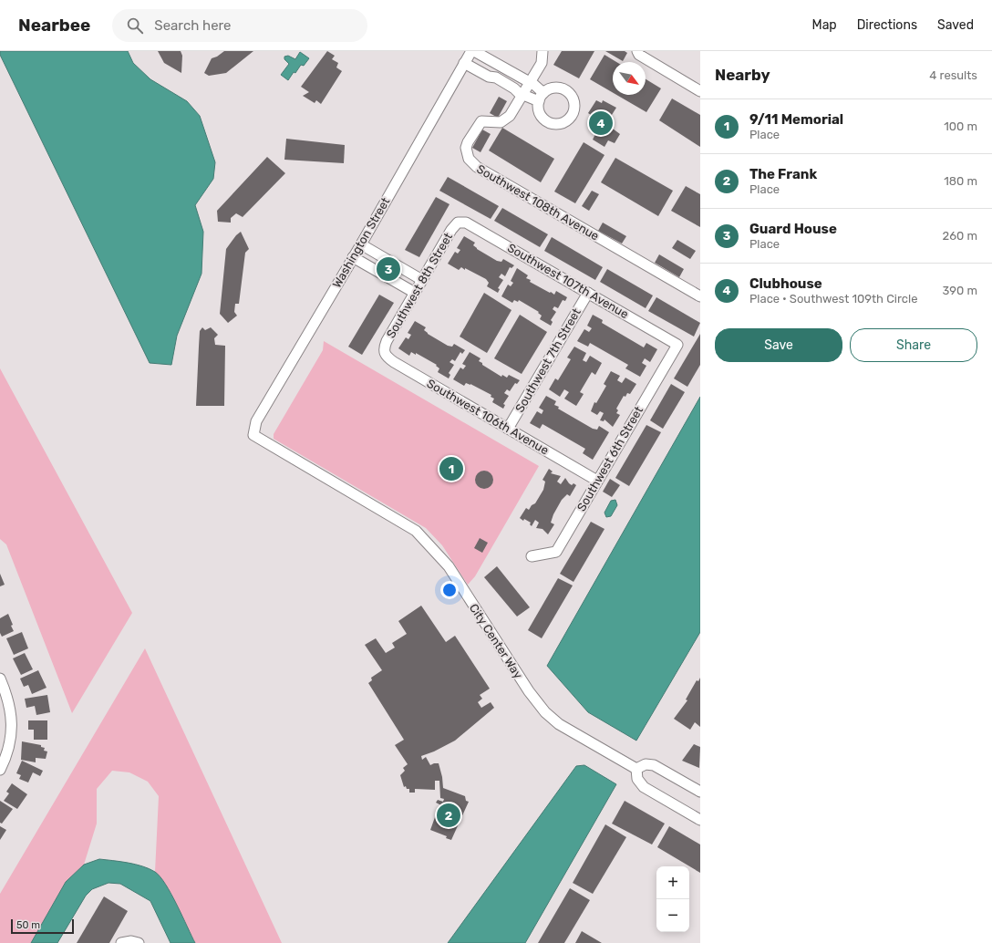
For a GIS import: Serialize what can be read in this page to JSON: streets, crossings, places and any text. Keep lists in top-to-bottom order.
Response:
{
  "streets": {
    "street": [
      "Southwest 108th Avenue",
      "Washington Street",
      "Southwest 107th Avenue",
      "Southwest 8th Street",
      "Southwest 7th Street",
      "Southwest 106th Avenue",
      "Southwest 6th Street",
      "City Center Way"
    ]
  },
  "crossings": [
    ["Washington Street", "City Center Way"],
    ["Southwest 107th Avenue", "Southwest 8th Street"],
    ["Southwest 107th Avenue", "Southwest 7th Street"],
    ["Southwest 107th Avenue", "Southwest 6th Street"],
    ["Southwest 8th Street", "Southwest 106th Avenue"],
    ["Southwest 7th Street", "Southwest 106th Avenue"],
    ["Southwest 106th Avenue", "Southwest 6th Street"]
  ],
  "scale_bar": "50 m",
  "north": "bottom right",
  "page": {
    "header": "Nearbee",
    "search": "Search here",
    "nav": ["Map", "Directions", "Saved"],
    "heading": ["Nearby", "4 results"],
    "list": [
      {
        "mark": "1",
        "name": "9/11 Memorial",
        "note": "Place",
        "value": "100 m"
      },
      {
        "mark": "2",
        "name": "The Frank",
        "note": "Place",
        "value": "180 m"
      },
      {
        "mark": "3",
        "name": "Guard House",
        "note": "Place",
        "value": "260 m"
      },
      {
        "mark": "4",
        "name": "Clubhouse",
        "note": "Place · Southwest 109th Circle",
        "value": "390 m"
      }
    ],
    "pins": [
      "4",
      "3",
      "1",
      "2"
    ],
    "buttons": ["Save", "Share"],
    "map_buttons": ["+", "−"],
    "scale": "50 m"
  }
}
